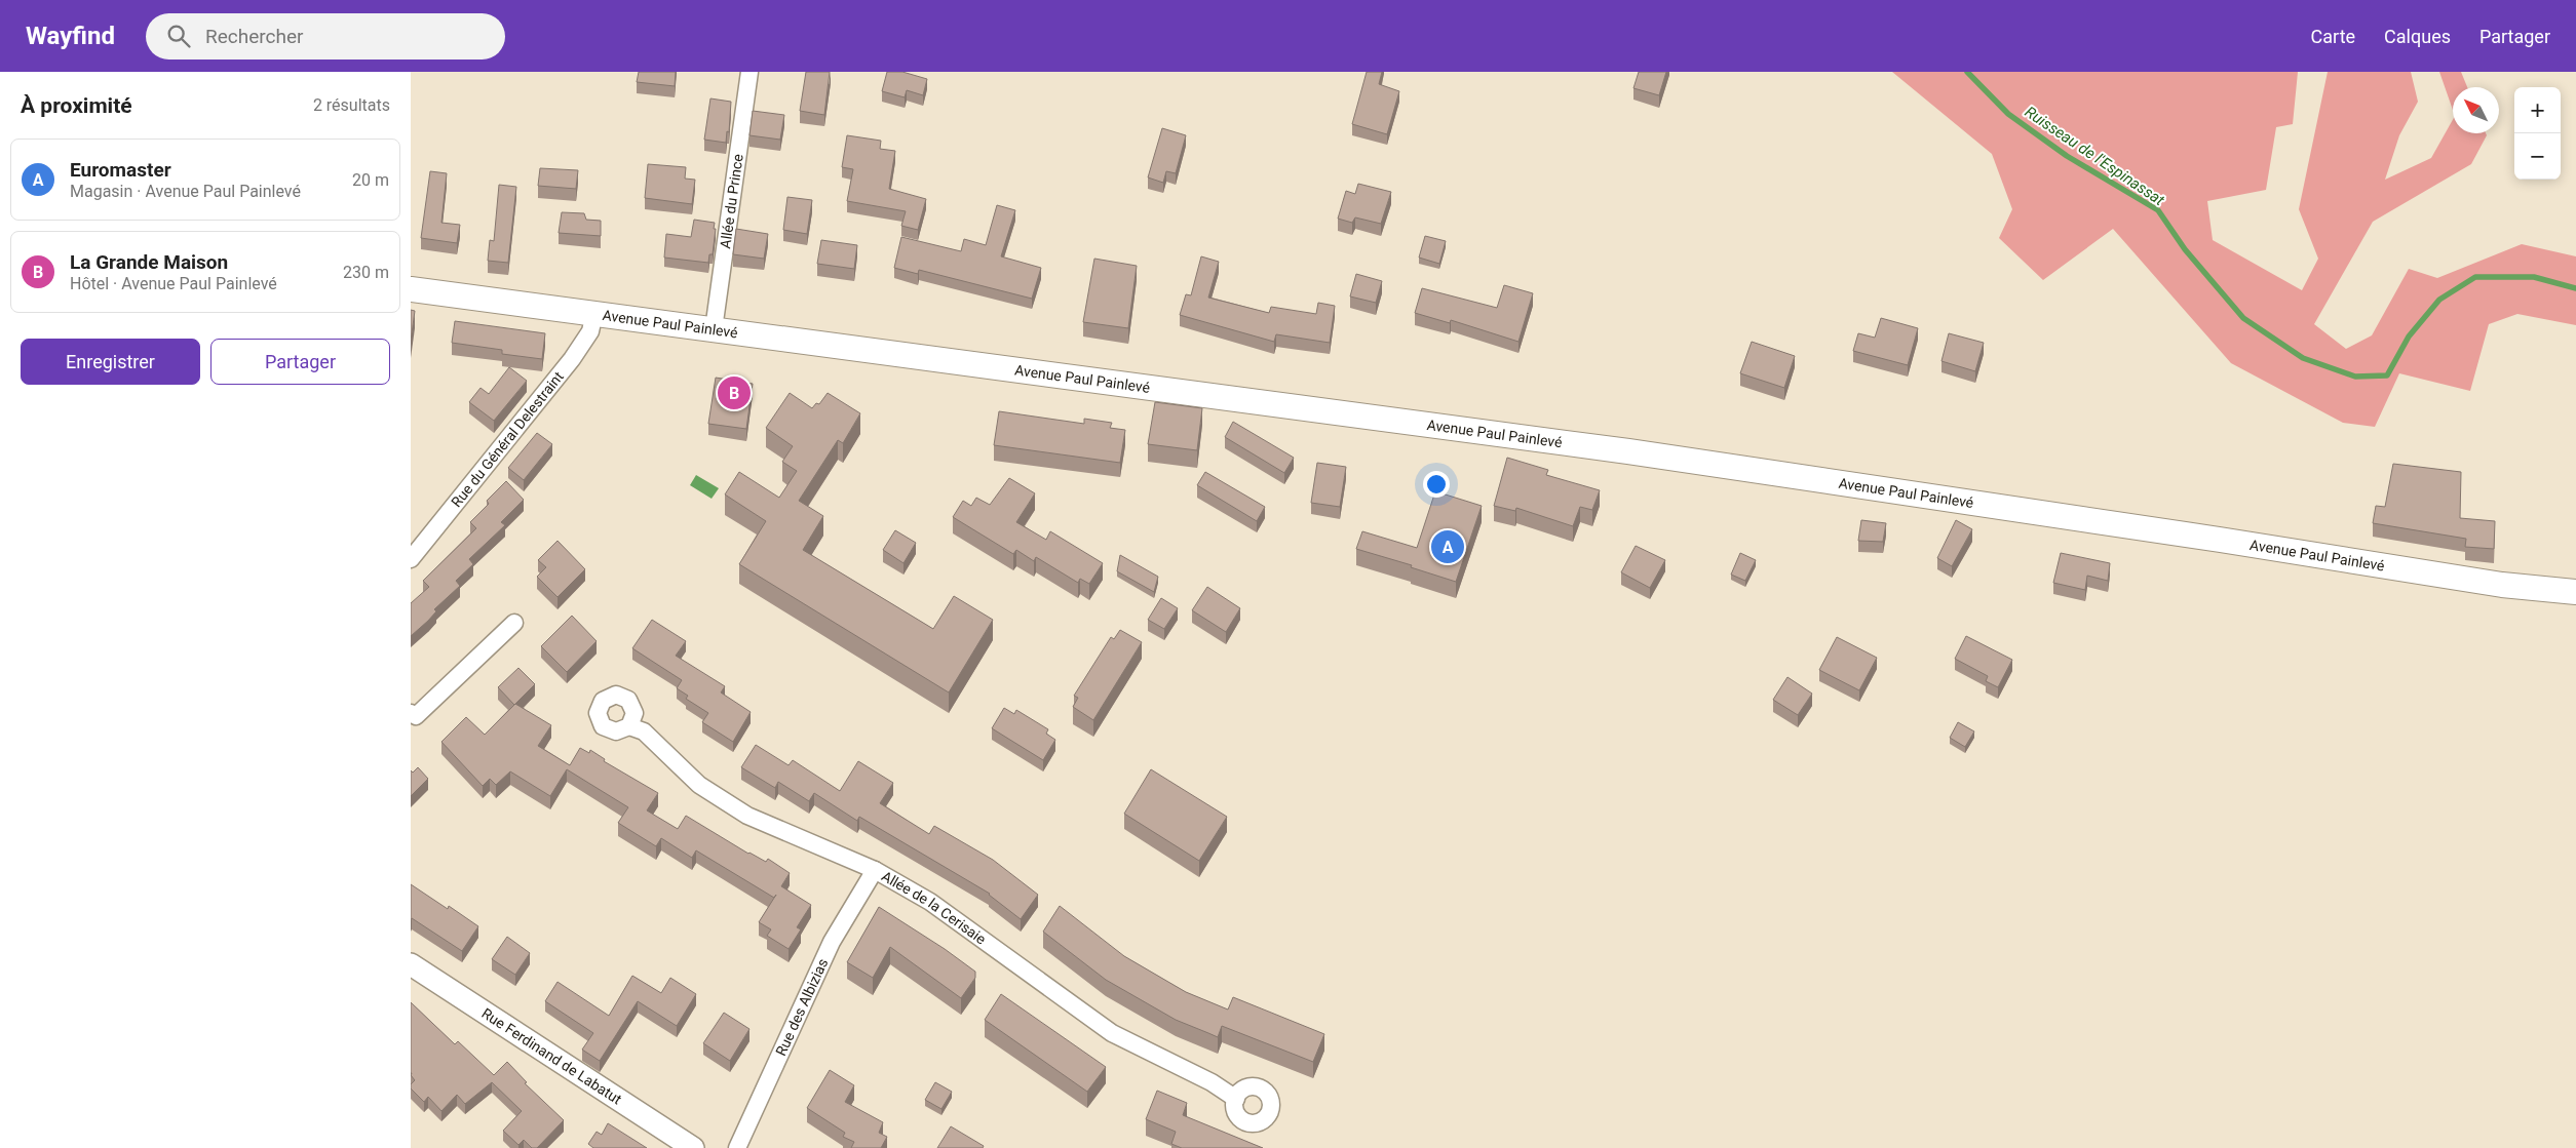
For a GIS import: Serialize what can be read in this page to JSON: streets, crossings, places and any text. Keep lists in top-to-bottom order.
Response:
{
  "streets": {
    "main road": ["Avenue Paul Painlevé"],
    "street": [
      "Allée du Prince",
      "Rue du Général Delestraint",
      "Allée de la Cerisaie",
      "Rue des Albizias",
      "Rue Ferdinand de Labatut"
    ]
  },
  "crossings": [
    ["Allée du Prince", "Avenue Paul Painlevé"],
    ["Avenue Paul Painlevé", "Rue du Général Delestraint"],
    ["Allée de la Cerisaie", "Rue des Albizias"]
  ],
  "water": ["Ruisseau de l'Espinassat"],
  "north": "top left",
  "page": {
    "header": "Wayfind",
    "search": "Rechercher",
    "nav": ["Carte", "Calques", "Partager"],
    "heading": ["À proximité", "2 résultats"],
    "map_buttons": ["+", "−"],
    "list": [
      {
        "mark": "A",
        "name": "Euromaster",
        "note": "Magasin · Avenue Paul Painlevé",
        "value": "20 m"
      },
      {
        "mark": "B",
        "name": "La Grande Maison",
        "note": "Hôtel · Avenue Paul Painlevé",
        "value": "230 m"
      }
    ],
    "buttons": ["Enregistrer", "Partager"],
    "pins": ["B", "A"]
  }
}
